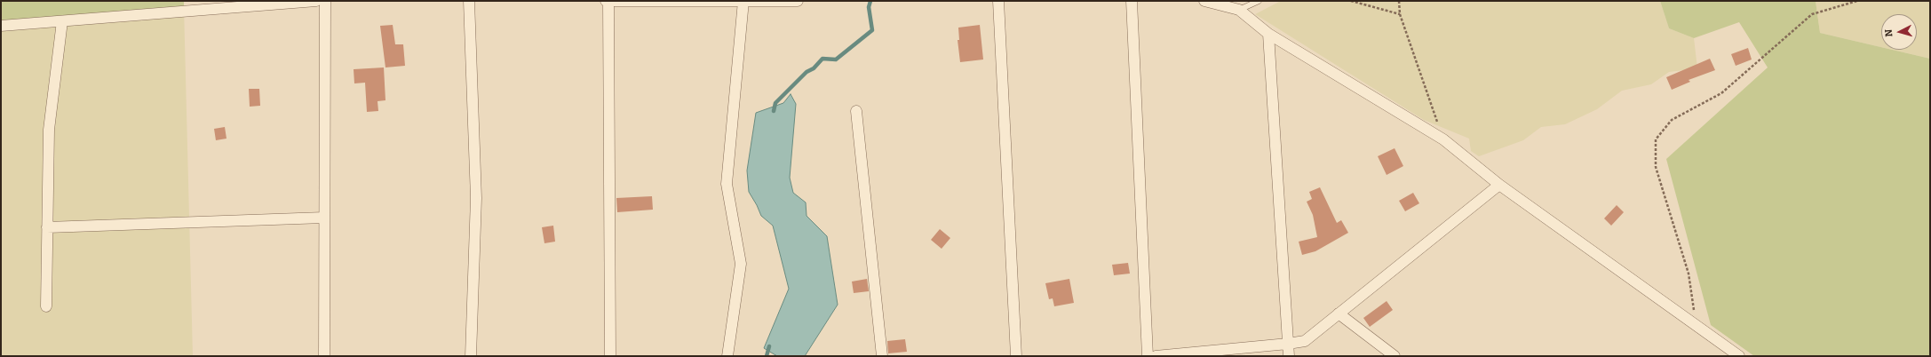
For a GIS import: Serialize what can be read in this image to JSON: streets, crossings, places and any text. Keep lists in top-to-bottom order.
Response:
{
  "north": "left"
}
